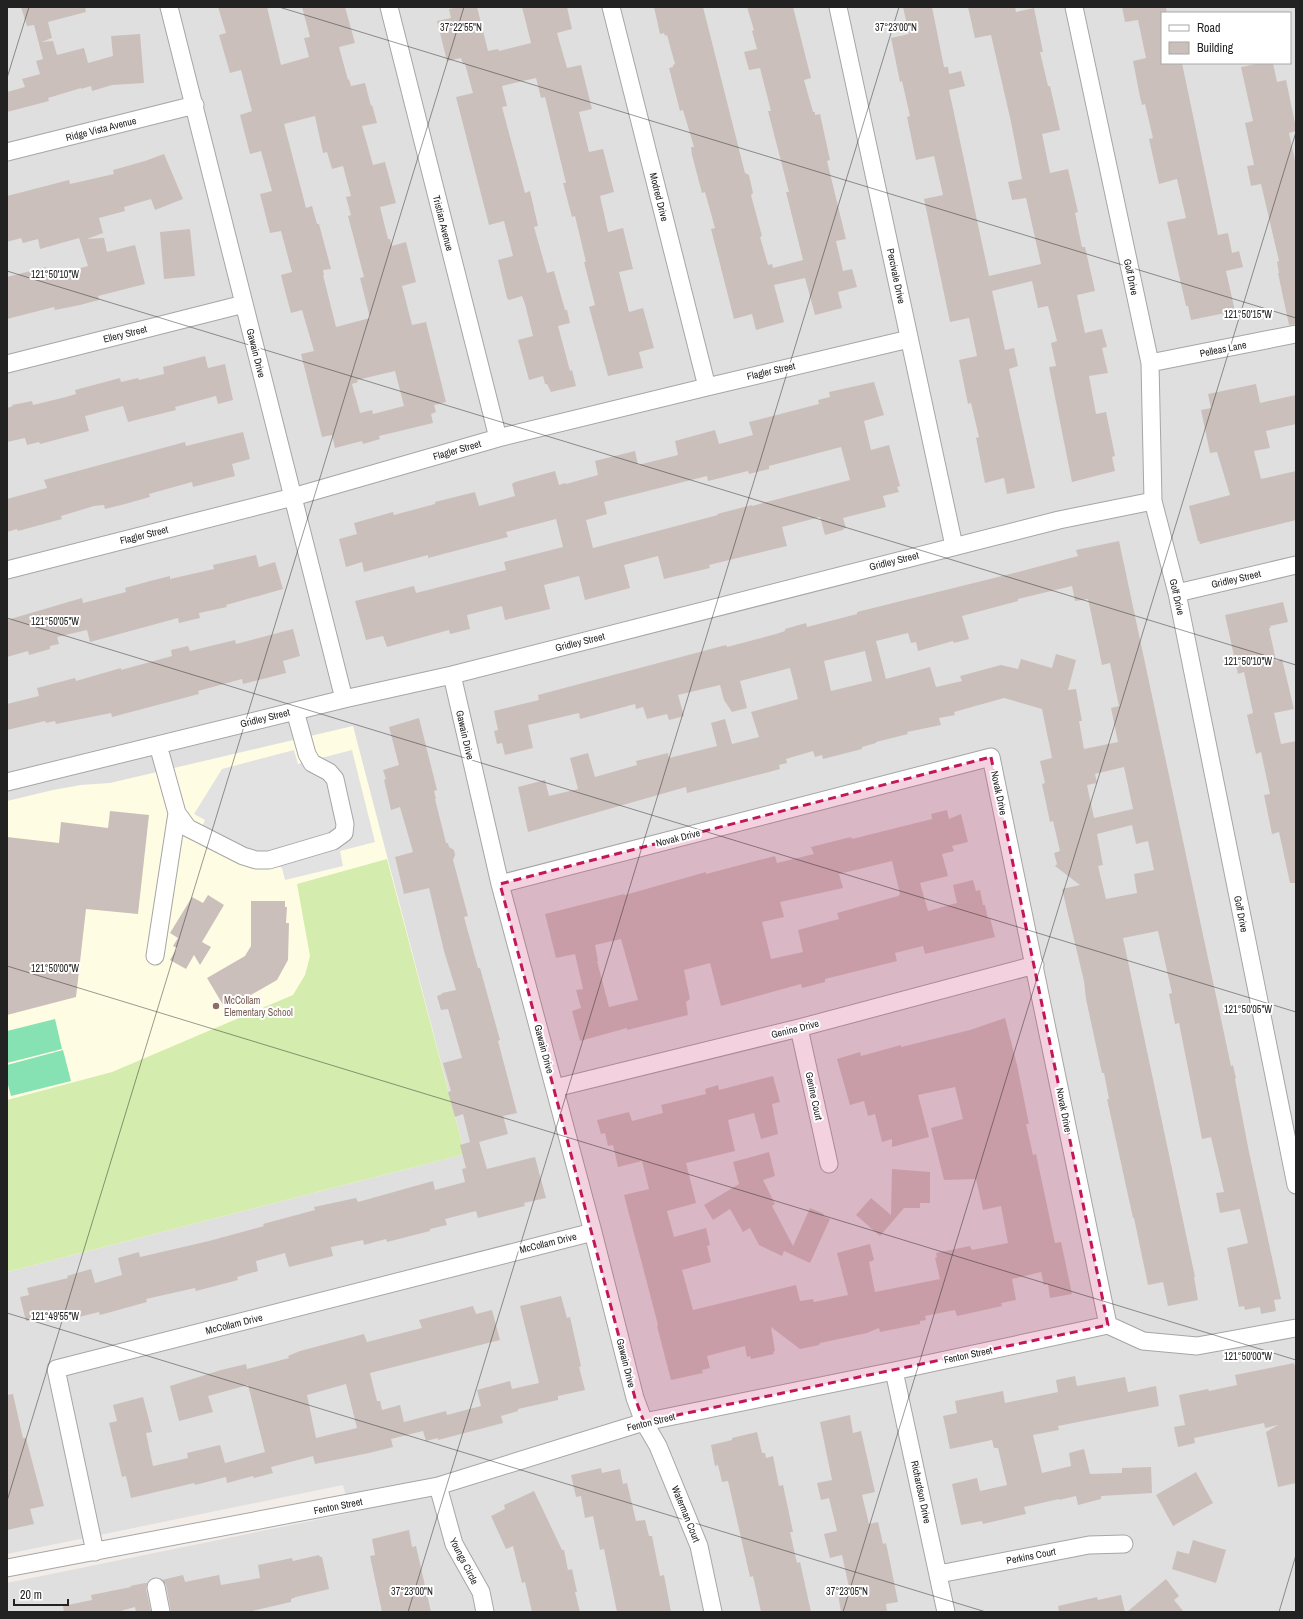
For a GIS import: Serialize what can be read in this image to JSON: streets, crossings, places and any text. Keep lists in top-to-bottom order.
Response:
{
  "streets": {
    "street": [
      "Ridge Vista Avenue",
      "Modred Drive",
      "Tristian Avenue",
      "Percivale Drive",
      "Golf Drive",
      "Ellery Street",
      "Pelleas Lane",
      "Gawain Drive",
      "Flagler Street",
      "Gridley Street",
      "Novak Drive",
      "Genine Drive",
      "Genine Court",
      "McCollam Drive",
      "Fenton Street",
      "Richardson Drive",
      "Waterman Court",
      "Perkins Court",
      "Youngs Circle"
    ]
  },
  "crossings": [
    ["Ridge Vista Avenue", "Gawain Drive"],
    ["Modred Drive", "Flagler Street"],
    ["Tristian Avenue", "Flagler Street"],
    ["Percivale Drive", "Flagler Street"],
    ["Percivale Drive", "Gridley Street"],
    ["Golf Drive", "Pelleas Lane"],
    ["Golf Drive", "Gridley Street"],
    ["Ellery Street", "Gawain Drive"],
    ["Gawain Drive", "Flagler Street"],
    ["Gawain Drive", "Gridley Street"],
    ["Gawain Drive", "Novak Drive"],
    ["Gawain Drive", "Genine Drive"],
    ["Gawain Drive", "McCollam Drive"],
    ["Gawain Drive", "Fenton Street"],
    ["Gawain Drive", "Waterman Court"],
    ["Novak Drive", "Genine Drive"],
    ["Novak Drive", "Fenton Street"],
    ["Genine Drive", "Genine Court"],
    ["McCollam Drive", "Fenton Street"],
    ["Fenton Street", "Richardson Drive"],
    ["Fenton Street", "Waterman Court"],
    ["Fenton Street", "Youngs Circle"],
    ["Richardson Drive", "Perkins Court"]
  ],
  "places": ["McCollam Elementary School"],
  "legend": ["Road", "Building"],
  "scale_bar": "20 m",
  "coordinates": [
    "37°22'55\"N",
    "37°23'00\"N",
    "121°50'10\"W",
    "121°50'15\"W",
    "121°50'05\"W",
    "121°50'00\"W",
    "121°49'55\"W",
    "37°23'05\"N"
  ]
}
